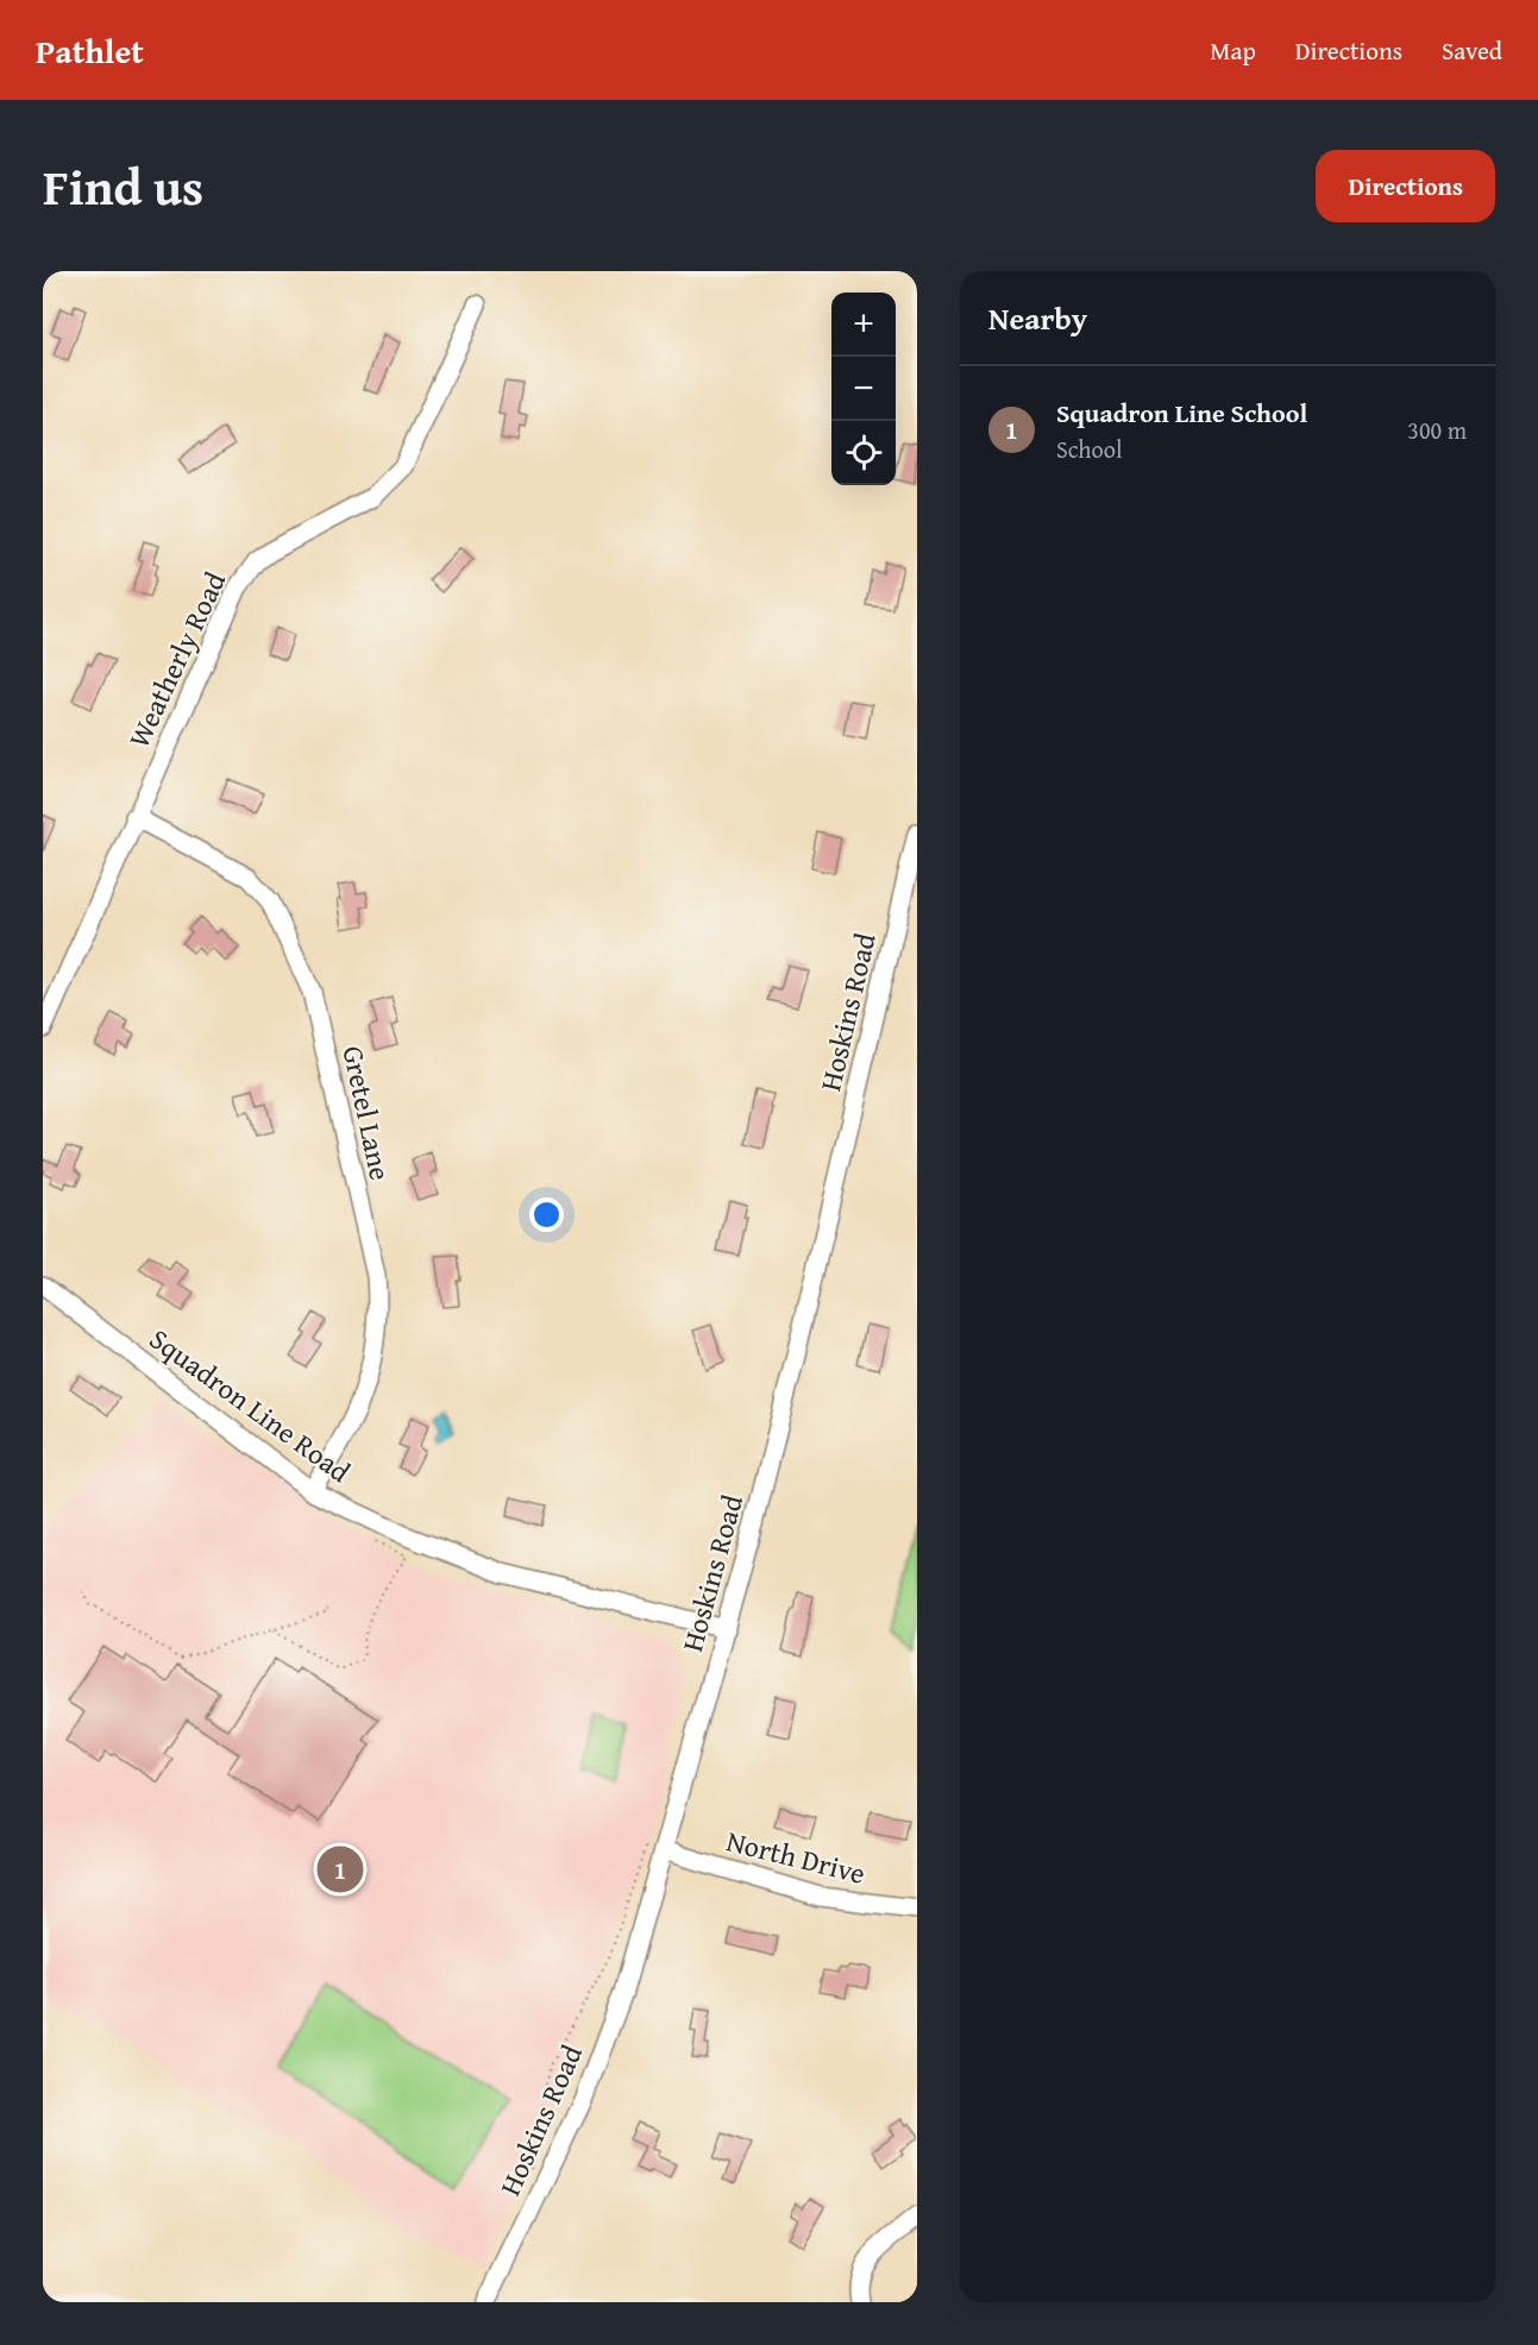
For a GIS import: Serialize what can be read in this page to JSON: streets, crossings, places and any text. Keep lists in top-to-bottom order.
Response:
{
  "streets": {
    "street": [
      "Weatherly Road",
      "Hoskins Road",
      "Gretel Lane",
      "Squadron Line Road",
      "North Drive"
    ]
  },
  "crossings": [
    ["Weatherly Road", "Gretel Lane"],
    ["Hoskins Road", "Squadron Line Road"],
    ["Hoskins Road", "North Drive"],
    ["Gretel Lane", "Squadron Line Road"]
  ],
  "page": {
    "header": "Pathlet",
    "nav": ["Map", "Directions", "Saved"],
    "title": "Find us",
    "buttons": "Directions",
    "heading": "Nearby",
    "map_buttons": ["+", "−"],
    "list": [
      {
        "mark": "1",
        "name": "Squadron Line School",
        "note": "School",
        "value": "300 m"
      }
    ],
    "pins": "1"
  }
}
